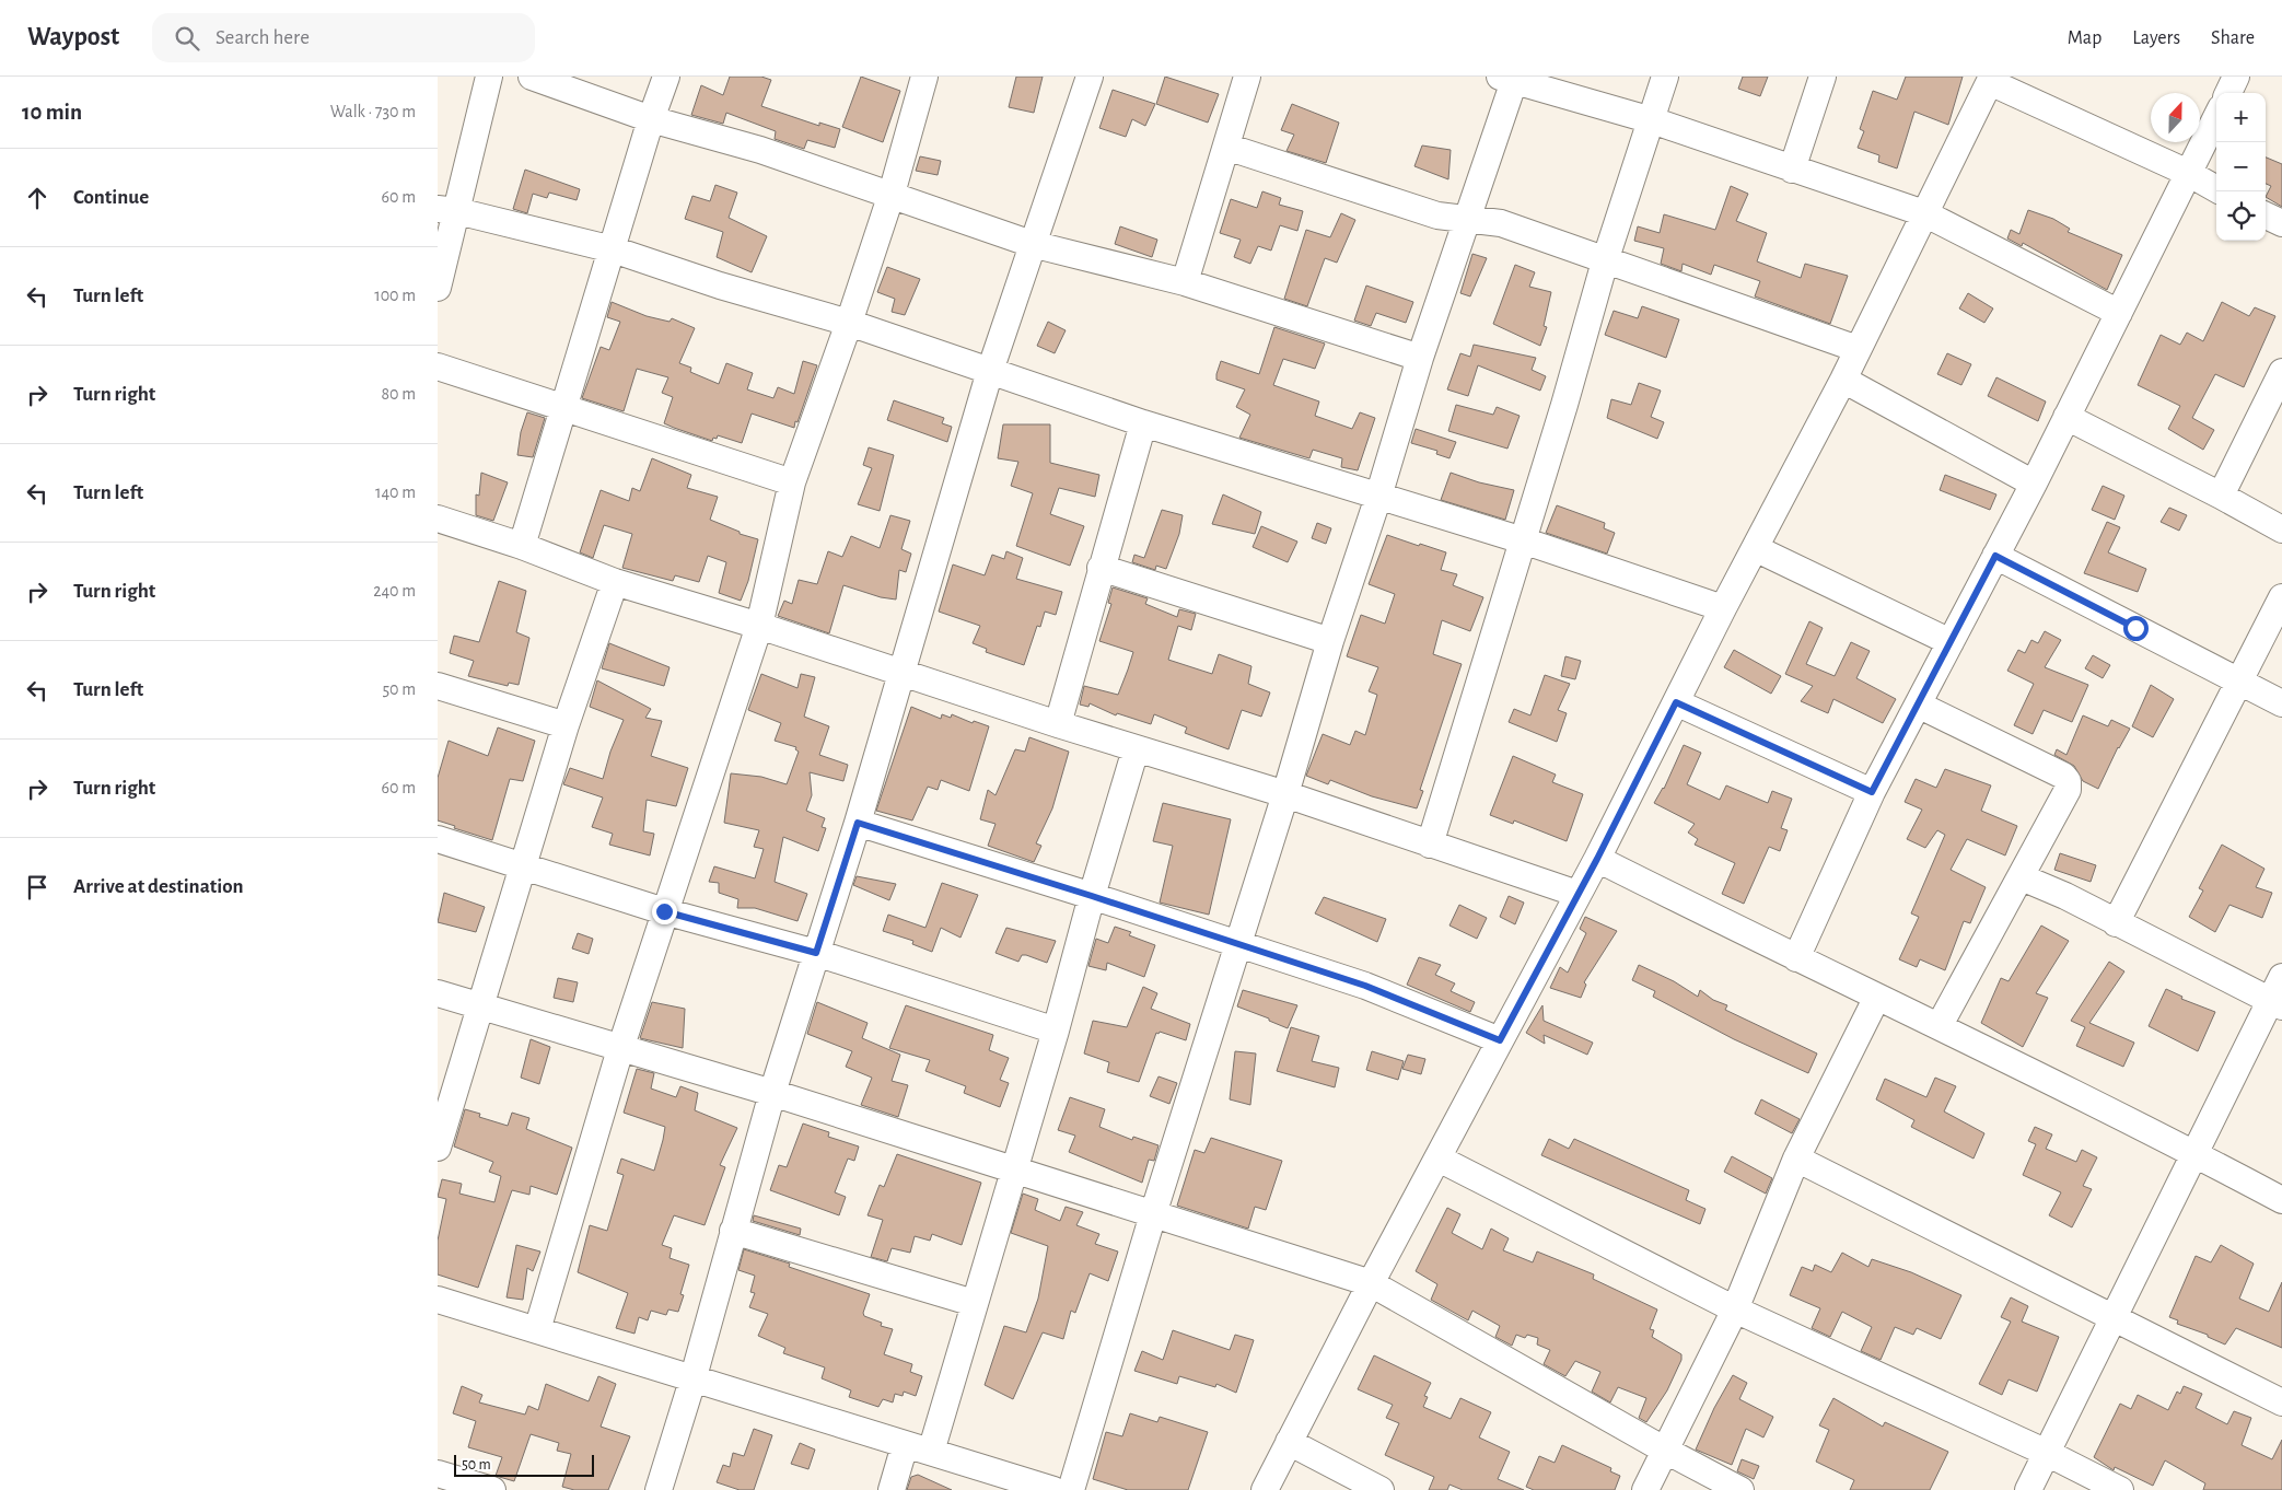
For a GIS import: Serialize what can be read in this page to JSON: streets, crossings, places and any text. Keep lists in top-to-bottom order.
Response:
{
  "scale_bar": "50 m",
  "north": "top",
  "page": {
    "header": "Waypost",
    "search": "Search here",
    "nav": ["Map", "Layers", "Share"],
    "heading": ["10 min", "Walk · 730 m"],
    "map_buttons": ["+", "−"],
    "list": [
      ["Continue", "60 m"],
      ["Turn left", "100 m"],
      ["Turn right", "80 m"],
      ["Turn left", "140 m"],
      ["Turn right", "240 m"],
      ["Turn left", "50 m"],
      ["Turn right", "60 m"],
      "Arrive at destination"
    ],
    "scale": "50 m"
  }
}
